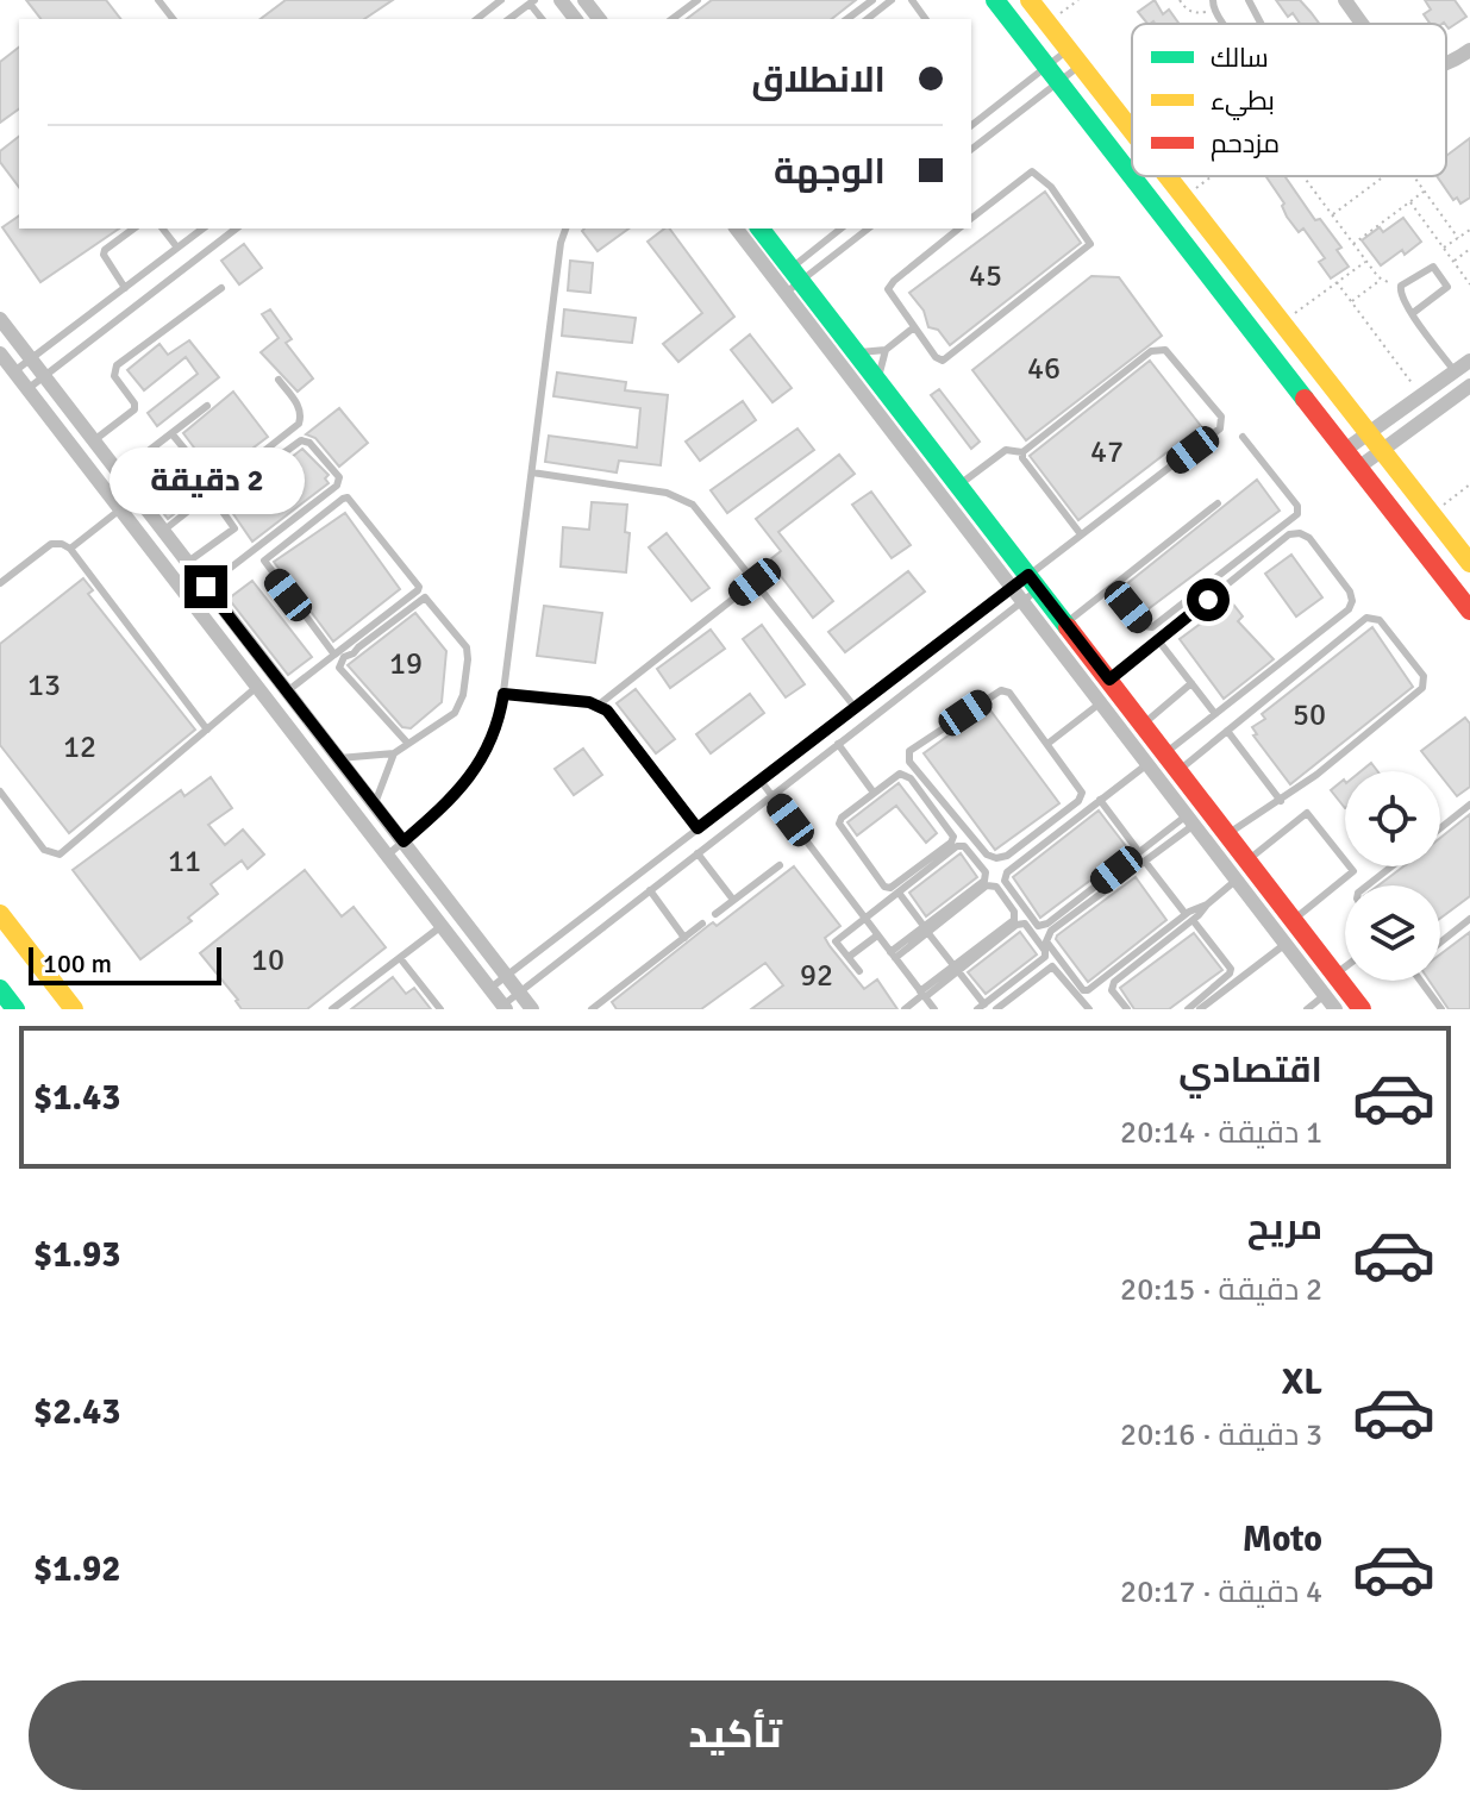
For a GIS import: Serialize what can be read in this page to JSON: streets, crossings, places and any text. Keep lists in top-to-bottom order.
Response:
{
  "house_numbers": [
    "45",
    "46",
    "47",
    "19",
    "13",
    "50",
    "12",
    "11",
    "10",
    "92"
  ],
  "legend": ["سالك", "بطيء", "مزدحم"],
  "scale_bar": "100 m",
  "page": {
    "banner": ["الانطلاق", "الوجهة"],
    "bubble": "2 دقيقة",
    "scale": "100 m",
    "list": [
      {
        "name": "اقتصادي",
        "note": "1 دقيقة · 20:14",
        "value": "$1.43"
      },
      {
        "name": "مريح",
        "note": "2 دقيقة · 20:15",
        "value": "$1.93"
      },
      {
        "name": "XL",
        "note": "3 دقيقة · 20:16",
        "value": "$2.43"
      },
      {
        "name": "Moto",
        "note": "4 دقيقة · 20:17",
        "value": "$1.92"
      }
    ],
    "buttons": "تأكيد"
  }
}
